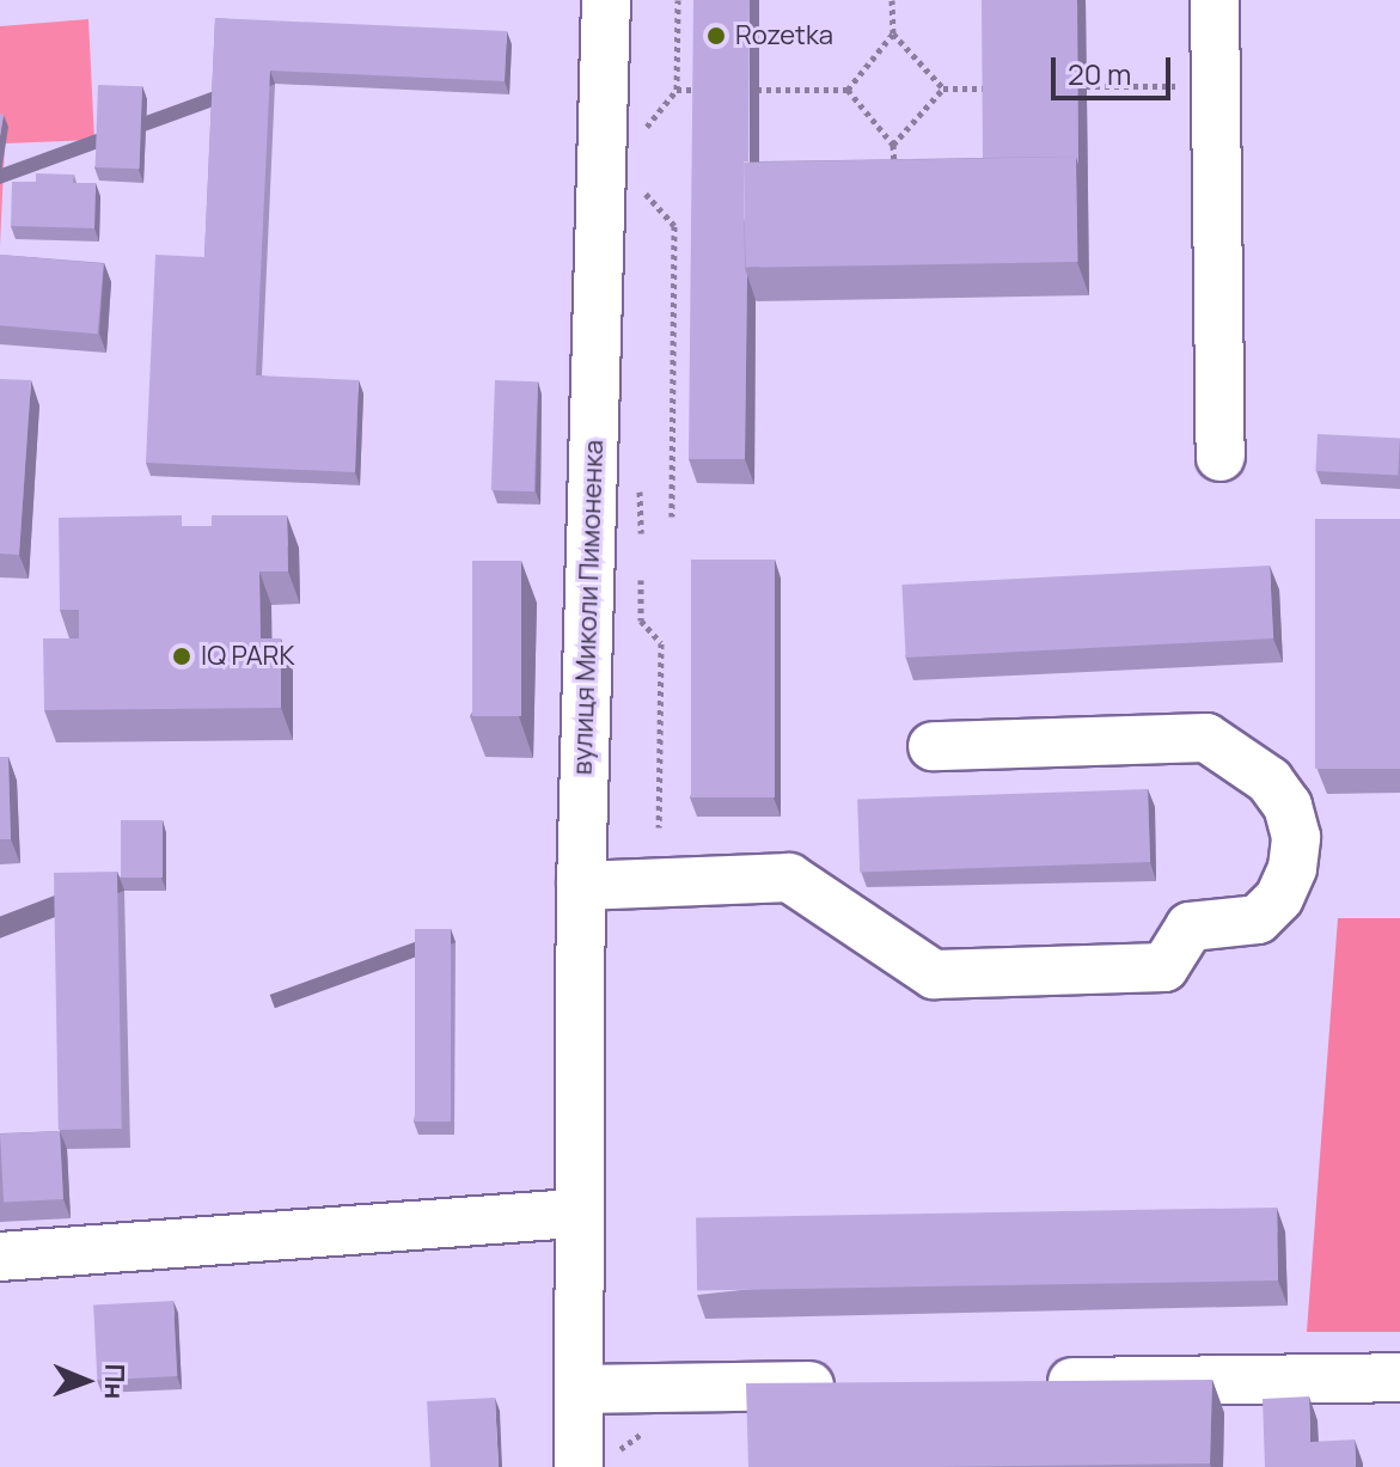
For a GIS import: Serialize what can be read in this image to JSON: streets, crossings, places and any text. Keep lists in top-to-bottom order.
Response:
{
  "streets": {
    "street": ["вулиця Миколи Пимоненка"]
  },
  "places": ["Rozetka", "IQ PARK"],
  "scale_bar": "20 m",
  "north": "right"
}
